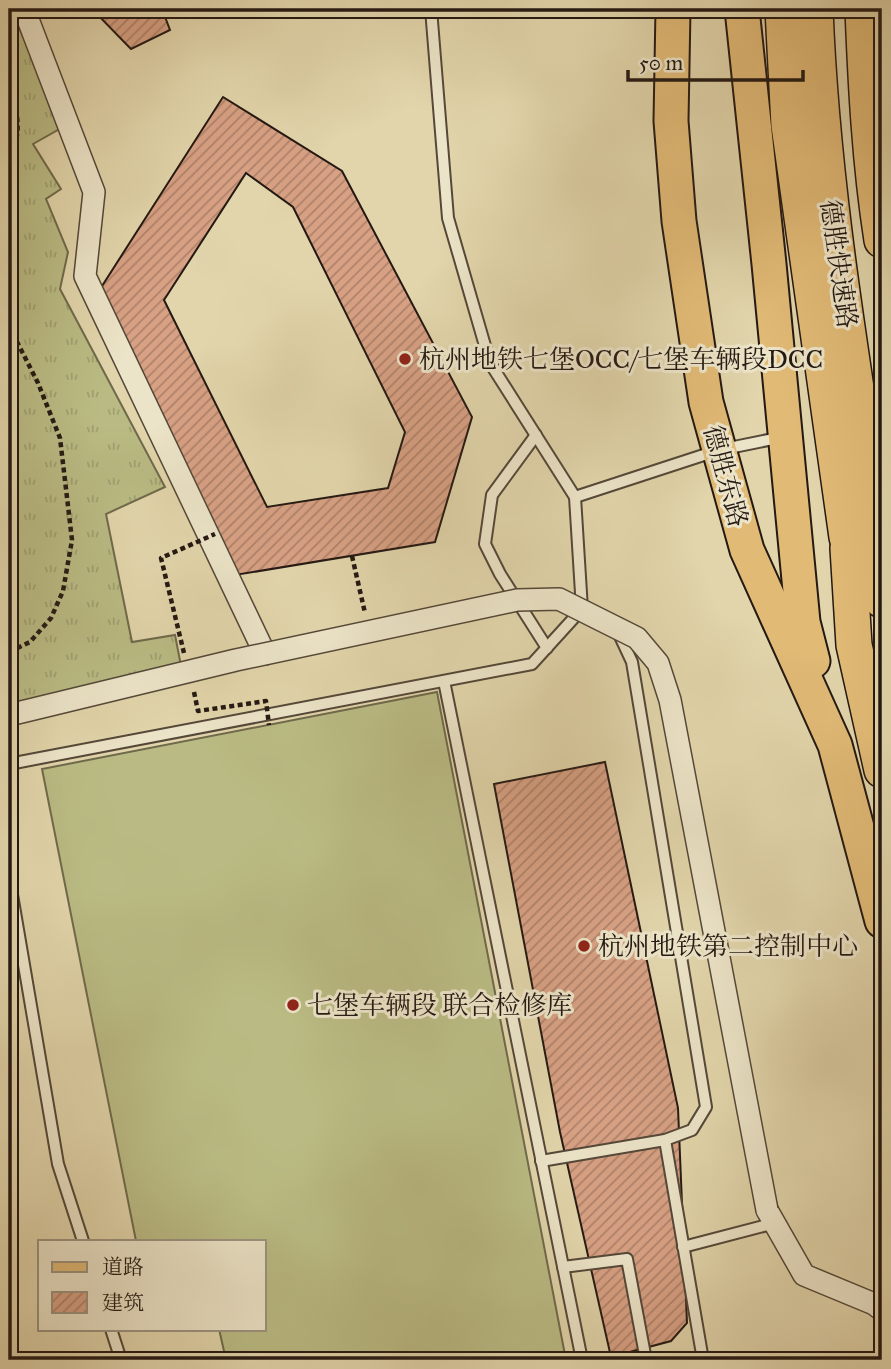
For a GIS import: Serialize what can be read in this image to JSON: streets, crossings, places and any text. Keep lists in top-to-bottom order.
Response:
{
  "streets": {
    "highway": ["德胜快速路"],
    "main road": ["德胜东路"]
  },
  "places": ["杭州地铁七堡OCC/七堡车辆段DCC", "杭州地铁第二控制中心", "七堡车辆段 联合检修库"],
  "legend": ["道路", "建筑"],
  "scale_bar": "50 m"
}
